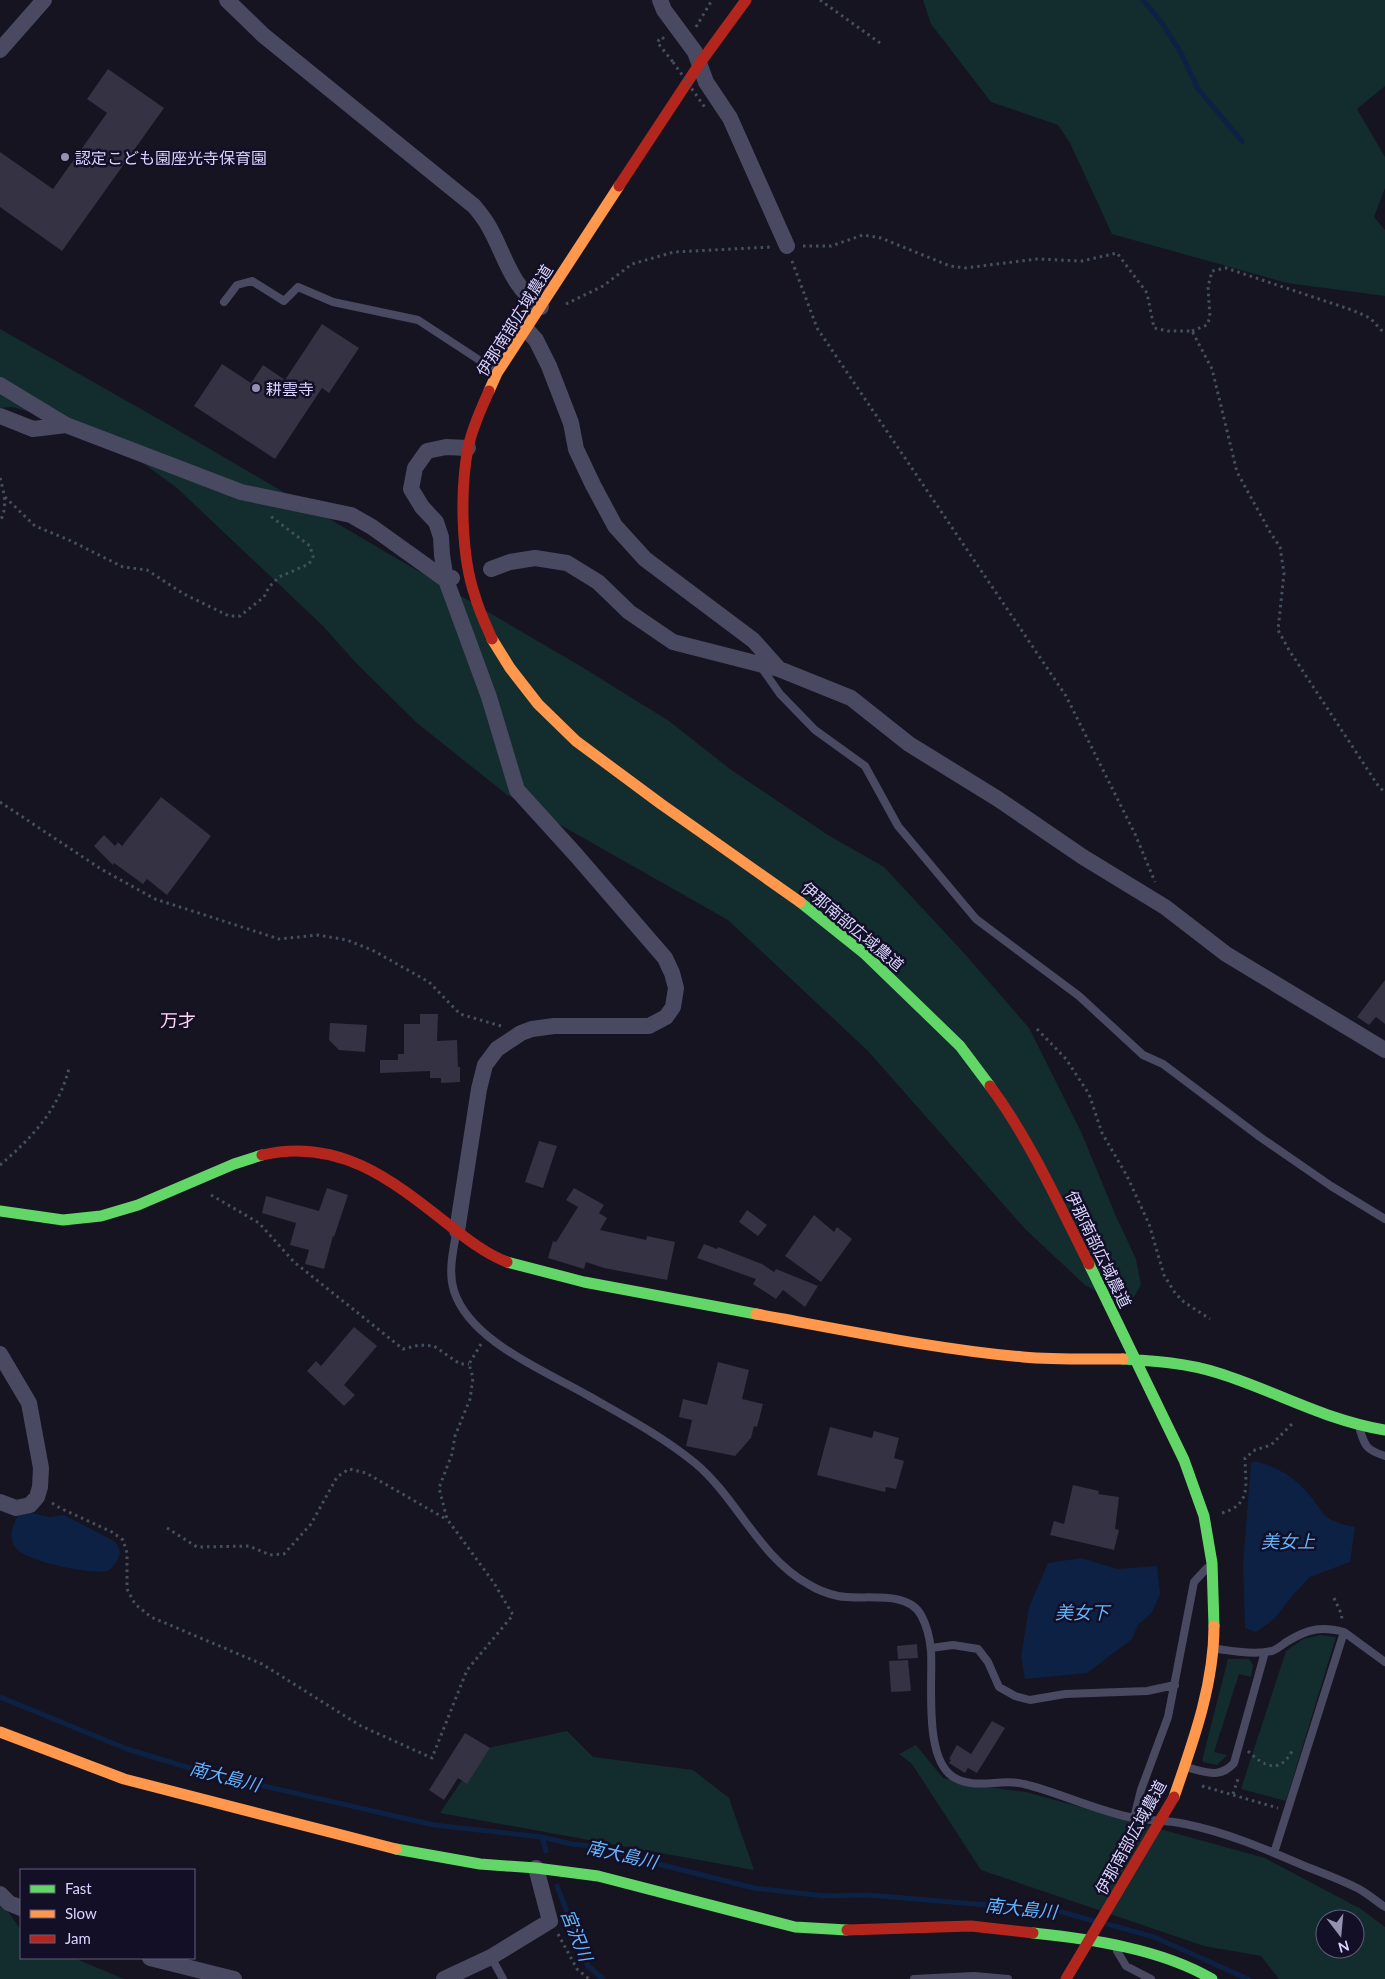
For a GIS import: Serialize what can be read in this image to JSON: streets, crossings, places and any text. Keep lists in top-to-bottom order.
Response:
{
  "streets": {
    "street": ["伊那南部広域農道"]
  },
  "districts": ["万才"],
  "water": [
    "美女上",
    "美女下",
    "南大島川",
    "宮沢川"
  ],
  "places": ["認定こども園座光寺保育園", "耕雲寺"],
  "legend": ["Fast", "Slow", "Jam"],
  "north": "bottom"
}
